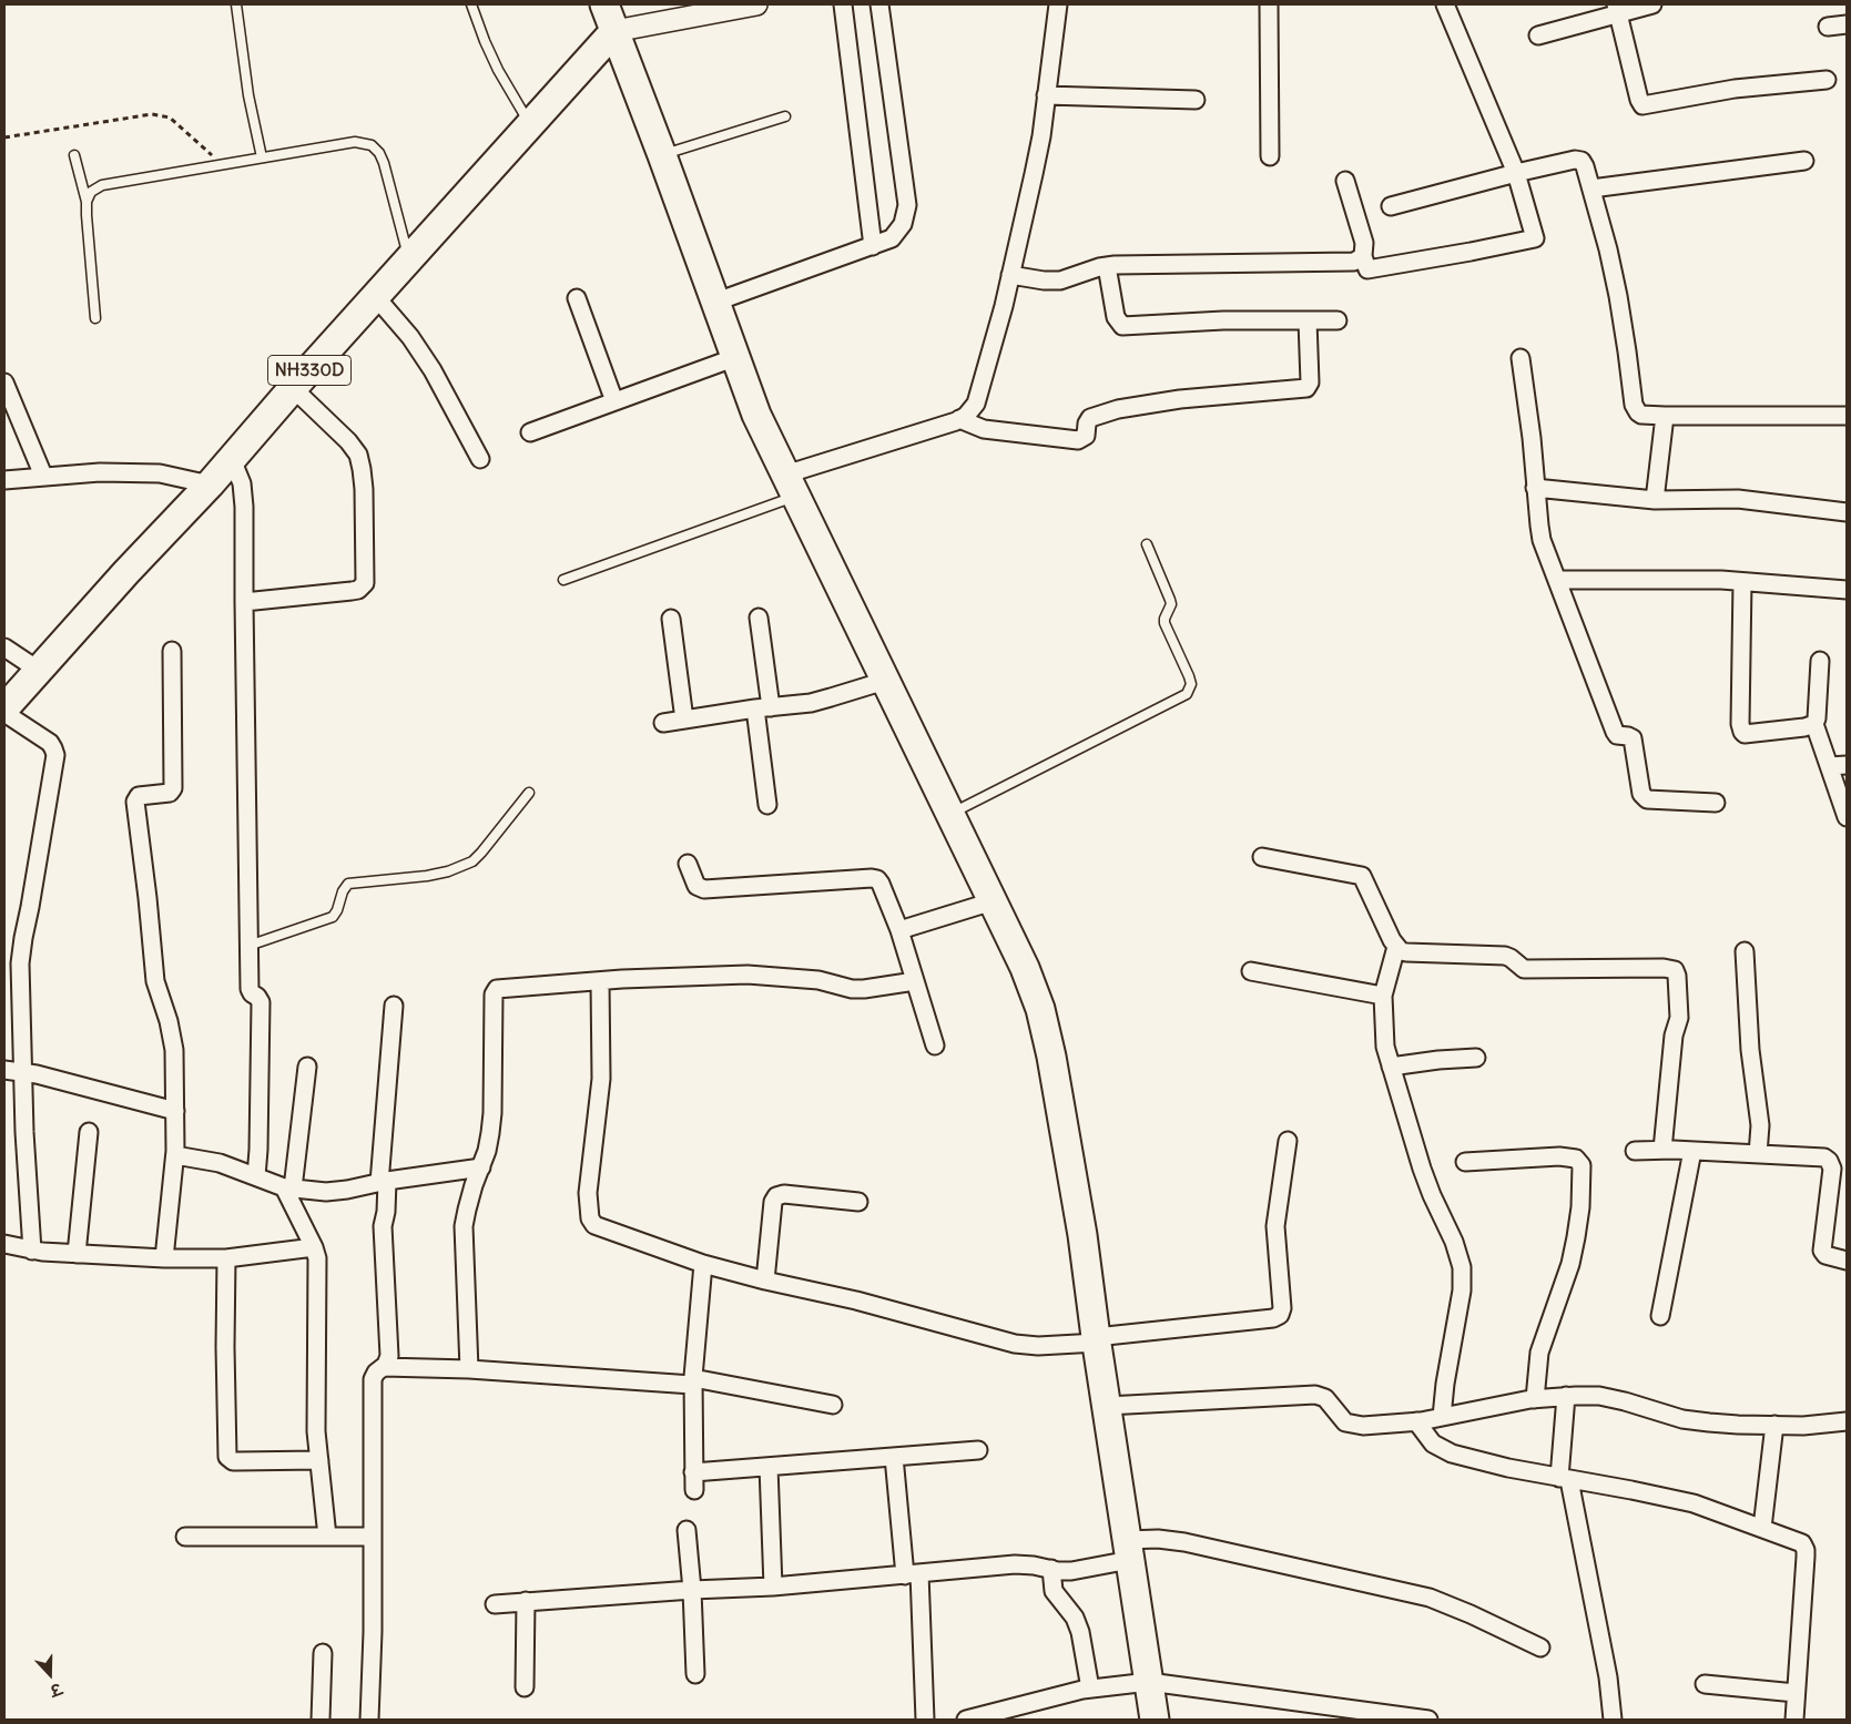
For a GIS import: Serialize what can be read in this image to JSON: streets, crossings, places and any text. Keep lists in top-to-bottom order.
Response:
{
  "streets": {
    "highway": ["NH330D"]
  },
  "north": "bottom"
}
